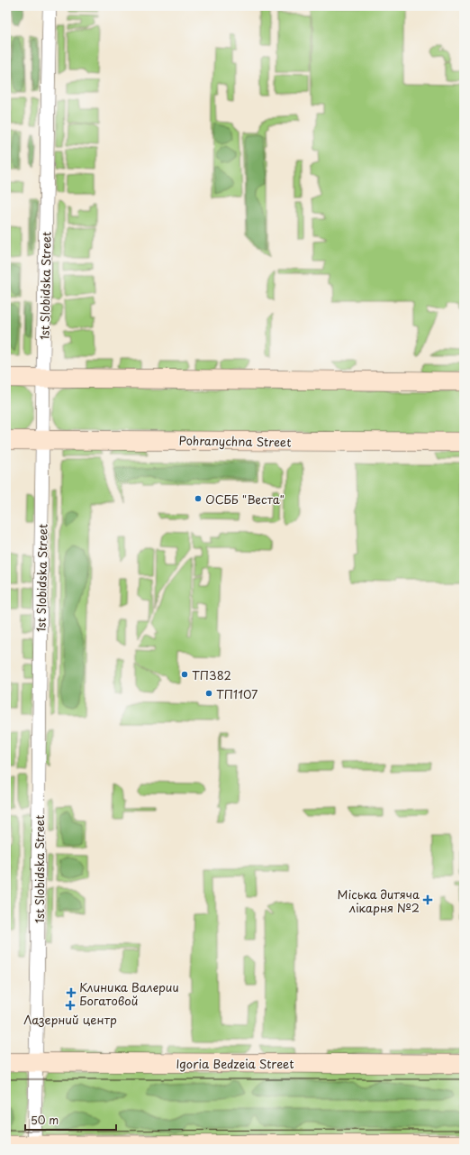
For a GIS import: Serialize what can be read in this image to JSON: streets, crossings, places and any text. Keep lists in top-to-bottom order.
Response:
{
  "streets": {
    "main road": ["Pohranychna Street", "Igoria Bedzeia Street"],
    "street": ["1st Slobidska Street"]
  },
  "crossings": [
    ["1st Slobidska Street", "Pohranychna Street"],
    ["1st Slobidska Street", "Igoria Bedzeia Street"]
  ],
  "places": {
    "other": ["ОСББ \"Веста\"", "ТП382", "ТП1107"],
    "health": ["Міська дитяча лікарня №2", "Клиника Валерии Богатовой", "Лазерний центр"]
  },
  "scale_bar": "50 m"
}
